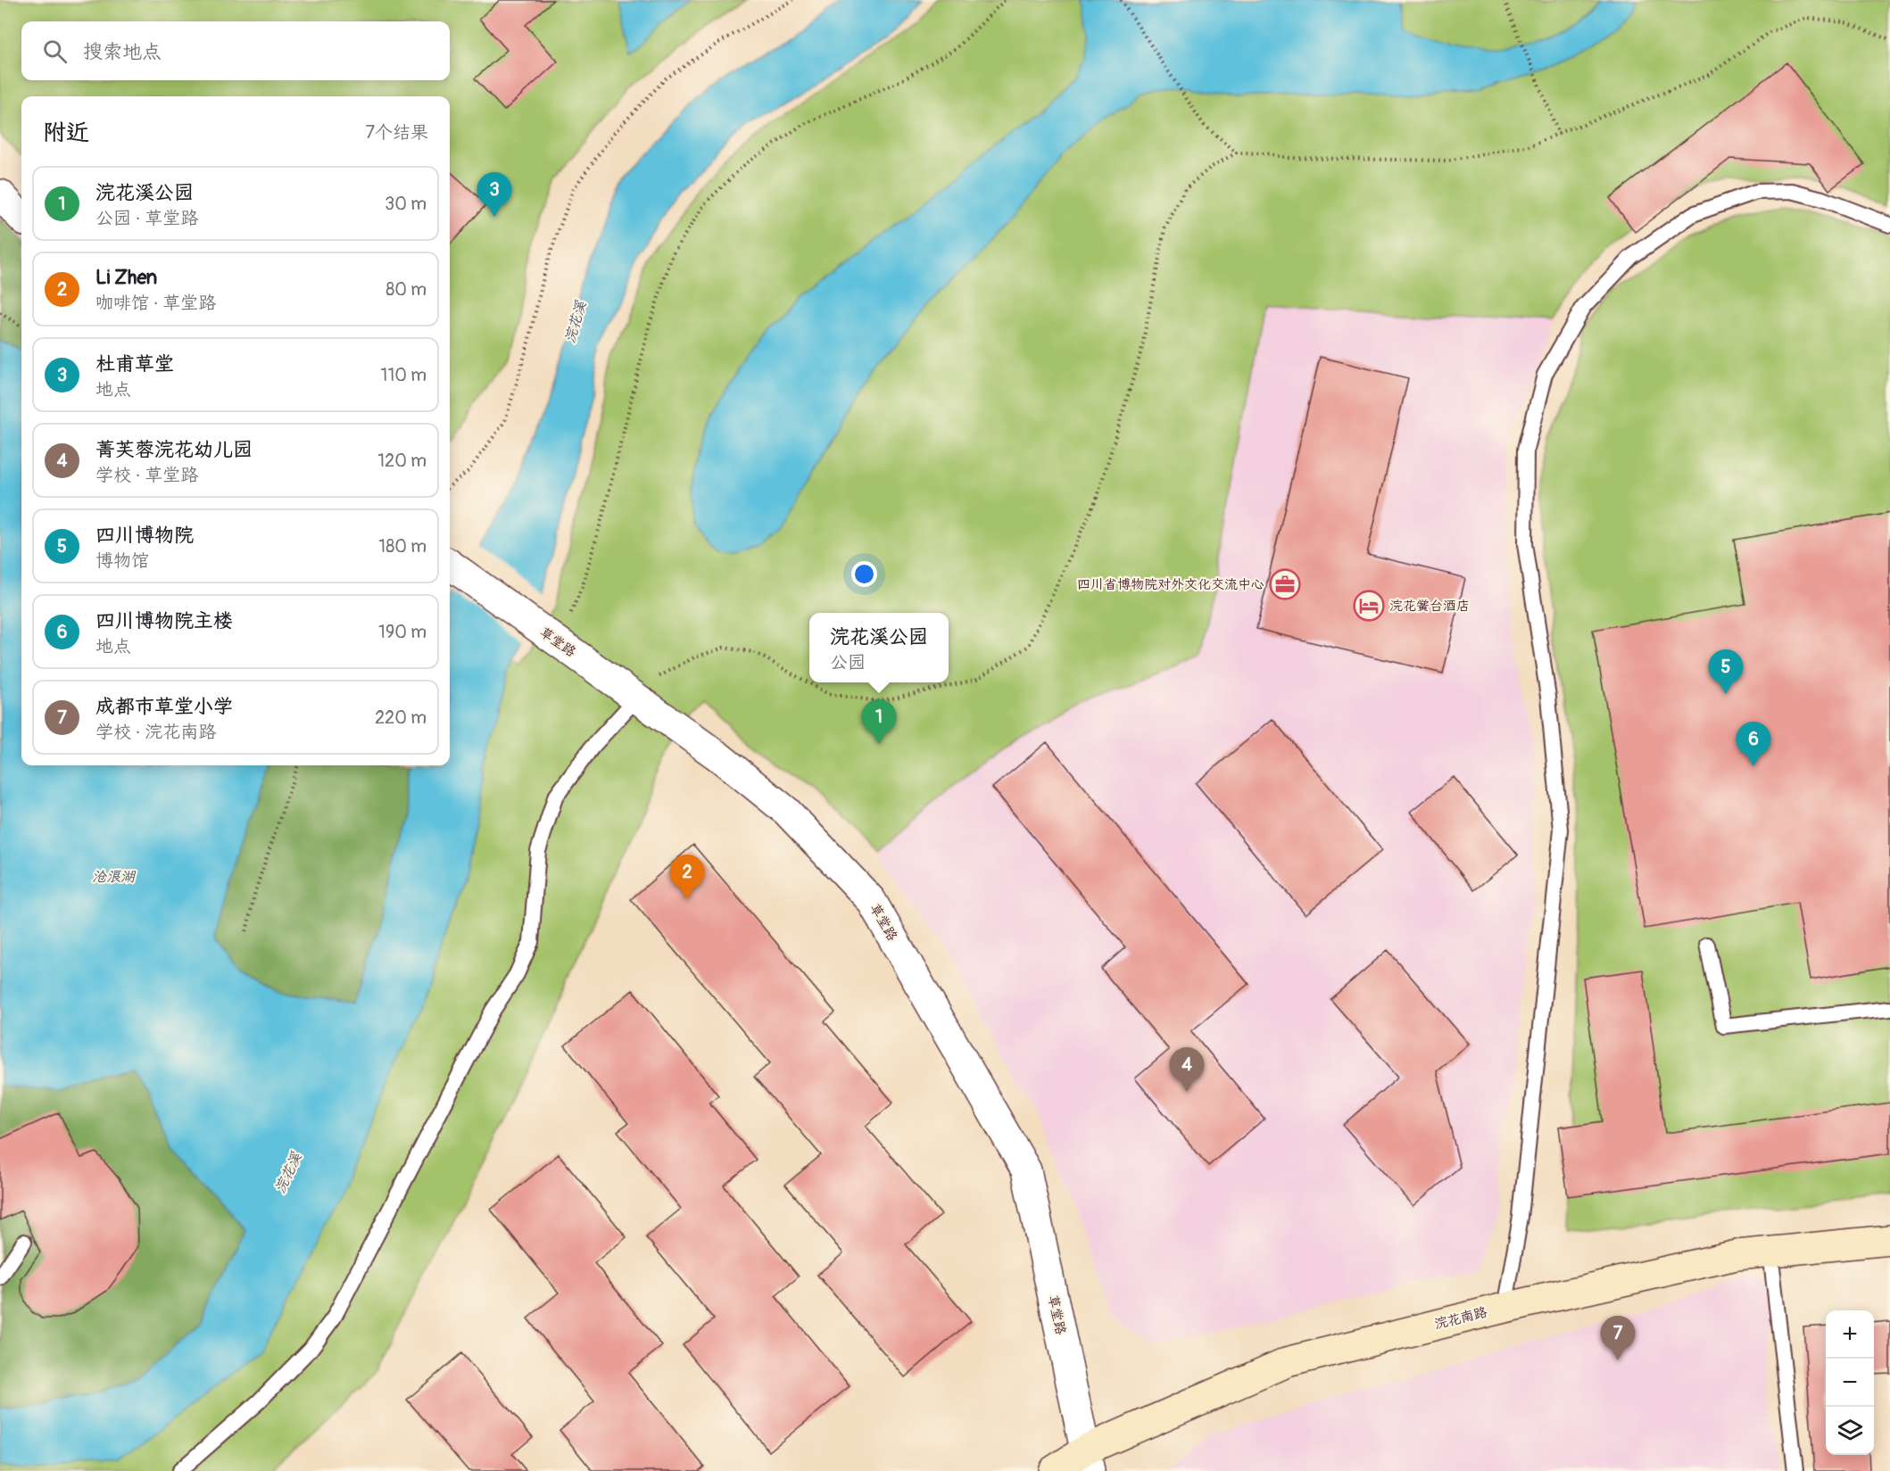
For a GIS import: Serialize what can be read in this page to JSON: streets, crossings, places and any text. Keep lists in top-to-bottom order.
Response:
{
  "streets": {
    "street": ["草堂路", "浣花南路"]
  },
  "crossings": [
    ["草堂路", "浣花南路"]
  ],
  "water": ["浣花溪", "沧浪湖"],
  "places": {
    "office": ["四川省博物院对外文化交流中心"],
    "hotel": ["浣花黉台酒店"]
  },
  "page": {
    "search": "搜索地点",
    "heading": ["附近", "7个结果"],
    "list": [
      {
        "mark": "1",
        "name": "浣花溪公园",
        "note": "公园 · 草堂路",
        "value": "30 m"
      },
      {
        "mark": "2",
        "name": "Li Zhen",
        "note": "咖啡馆 · 草堂路",
        "value": "80 m"
      },
      {
        "mark": "3",
        "name": "杜甫草堂",
        "note": "地点",
        "value": "110 m"
      },
      {
        "mark": "4",
        "name": "菁芙蓉浣花幼儿园",
        "note": "学校 · 草堂路",
        "value": "120 m"
      },
      {
        "mark": "5",
        "name": "四川博物院",
        "note": "博物馆",
        "value": "180 m"
      },
      {
        "mark": "6",
        "name": "四川博物院主楼",
        "note": "地点",
        "value": "190 m"
      },
      {
        "mark": "7",
        "name": "成都市草堂小学",
        "note": "学校 · 浣花南路",
        "value": "220 m"
      }
    ],
    "pins": [
      "3",
      "5",
      "1",
      "6",
      "2",
      "4",
      "7"
    ],
    "popup": ["浣花溪公园", "公园"],
    "map_buttons": ["+", "−"]
  }
}
